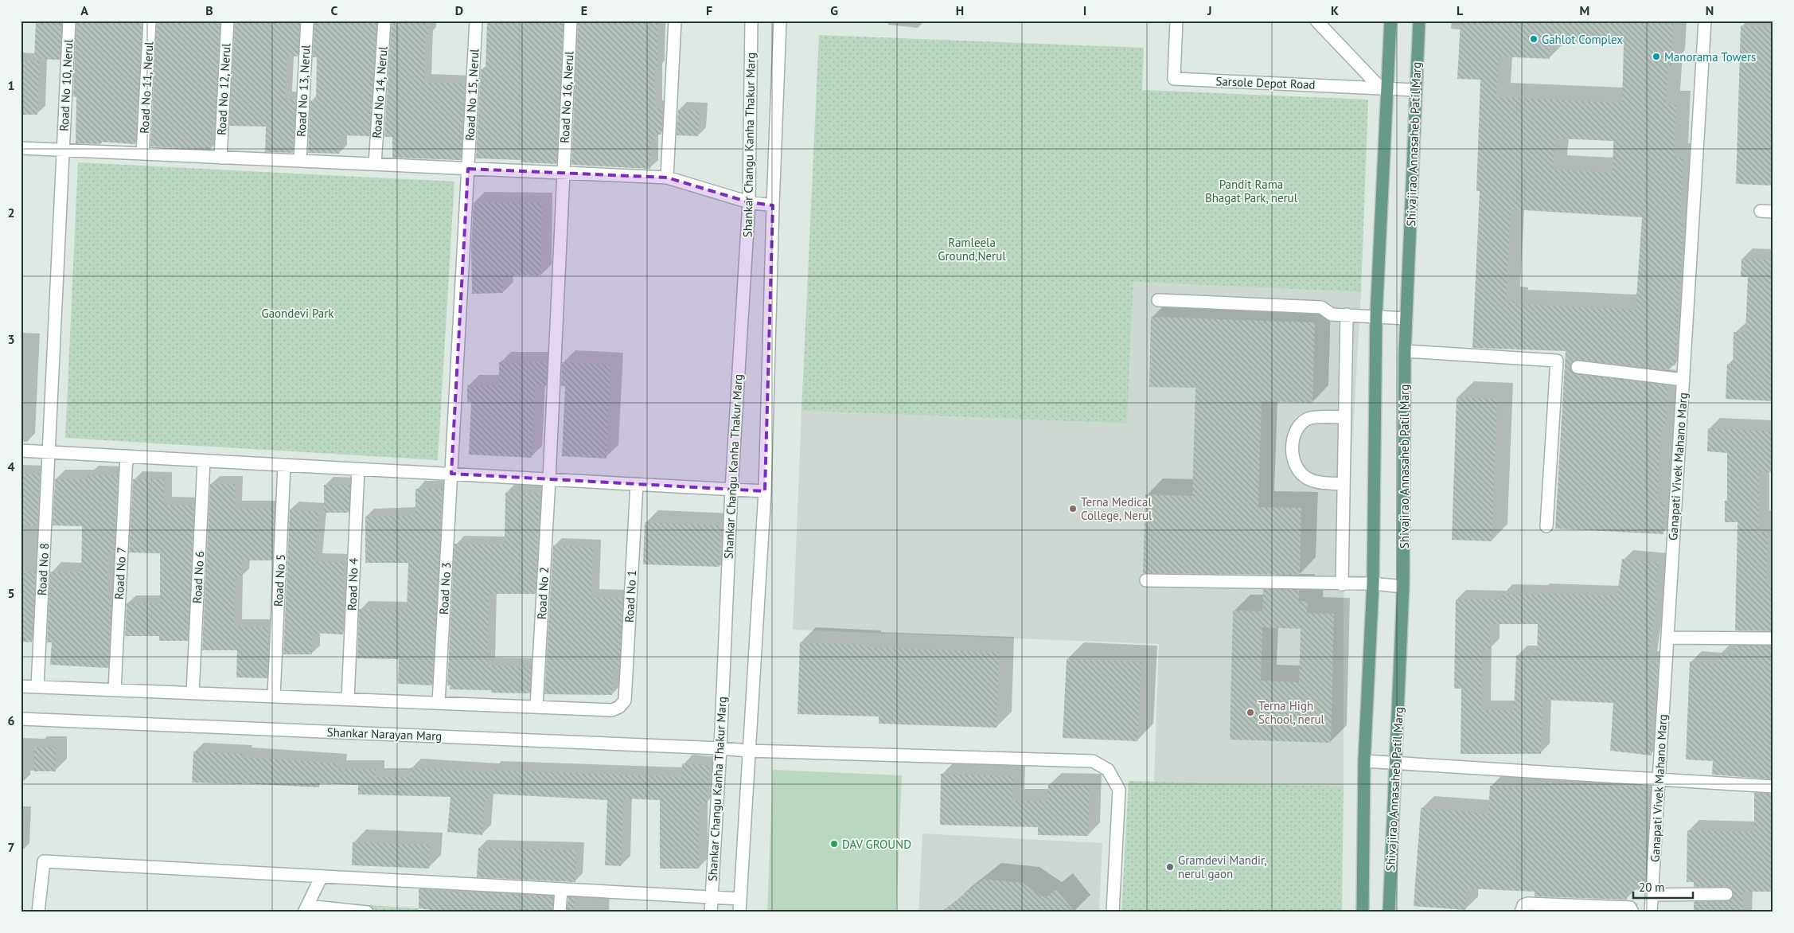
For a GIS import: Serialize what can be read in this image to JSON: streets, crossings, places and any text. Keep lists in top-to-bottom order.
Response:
{
  "streets": {
    "main road": ["Shivajirao Annasaheb Patil Marg"],
    "street": [
      "Sarsole Depot Road",
      "Road No 10, Nerul",
      "Road No 11, Nerul",
      "Road No 12, Nerul",
      "Road No 13, Nerul",
      "Road No 14, Nerul",
      "Road No 15, Nerul",
      "Road No 16, Nerul",
      "Shankar Changu Kanha Thakur Marg",
      "Ganapati Vivek Mahano Marg",
      "Road No 8",
      "Road No 7",
      "Road No 6",
      "Road No 5",
      "Road No 4",
      "Road No 3",
      "Road No 2",
      "Road No 1",
      "Shankar Narayan Marg"
    ]
  },
  "crossings": [
    ["Sarsole Depot Road", "Shivajirao Annasaheb Patil Marg"],
    ["Road No 10, Nerul", "Road No 8"],
    ["Road No 15, Nerul", "Road No 3"],
    ["Road No 16, Nerul", "Road No 2"],
    ["Shankar Changu Kanha Thakur Marg", "Shankar Narayan Marg"],
    ["Road No 2", "Road No 1"]
  ],
  "parks": ["Pandit Rama Bhagat Park, nerul", "Ramleela Ground,Nerul", "Gaondevi Park"],
  "places": [
    "Gahlot Complex",
    "Manorama Towers",
    "Terna Medical College, Nerul",
    "Terna High School, nerul",
    "DAV GROUND",
    "Gramdevi Mandir, nerul gaon"
  ],
  "scale_bar": "20 m",
  "grid": {
    "columns": [
      "A",
      "B",
      "C",
      "D",
      "E",
      "F",
      "G",
      "H",
      "I",
      "J",
      "K",
      "L",
      "M",
      "N"
    ],
    "rows": [
      "1",
      "2",
      "3",
      "4",
      "5",
      "6",
      "7"
    ]
  }
}
